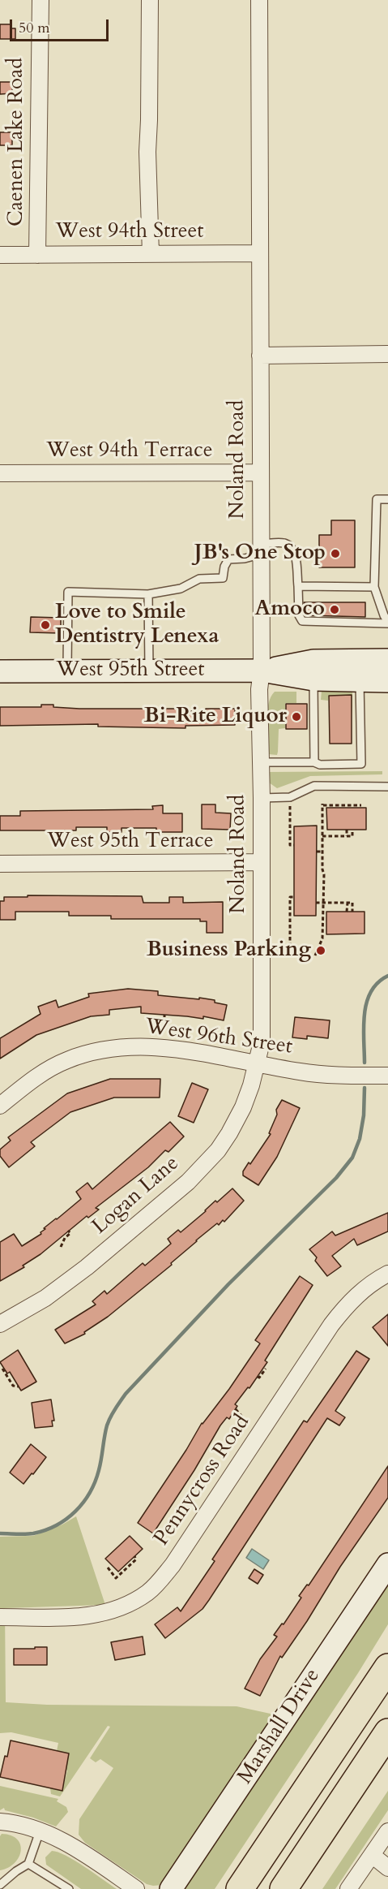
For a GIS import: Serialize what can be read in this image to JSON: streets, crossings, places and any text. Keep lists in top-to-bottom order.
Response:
{
  "streets": {
    "main road": ["West 95th Street", "Marshall Drive"],
    "street": [
      "Caenen Lake Road",
      "West 94th Street",
      "West 94th Terrace",
      "Noland Road",
      "West 95th Terrace",
      "West 96th Street",
      "Logan Lane",
      "Pennycross Road"
    ]
  },
  "crossings": [
    ["Caenen Lake Road", "West 94th Street"],
    ["West 94th Street", "Noland Road"],
    ["West 94th Terrace", "Noland Road"],
    ["Noland Road", "West 95th Street"],
    ["Noland Road", "West 95th Terrace"],
    ["Noland Road", "West 96th Street"],
    ["Noland Road", "Logan Lane"],
    ["West 96th Street", "Logan Lane"]
  ],
  "places": [
    "JB's One Stop",
    "Amoco",
    "Love to Smile Dentistry Lenexa",
    "Bi-Rite Liquor",
    "Business Parking"
  ],
  "scale_bar": "50 m"
}
